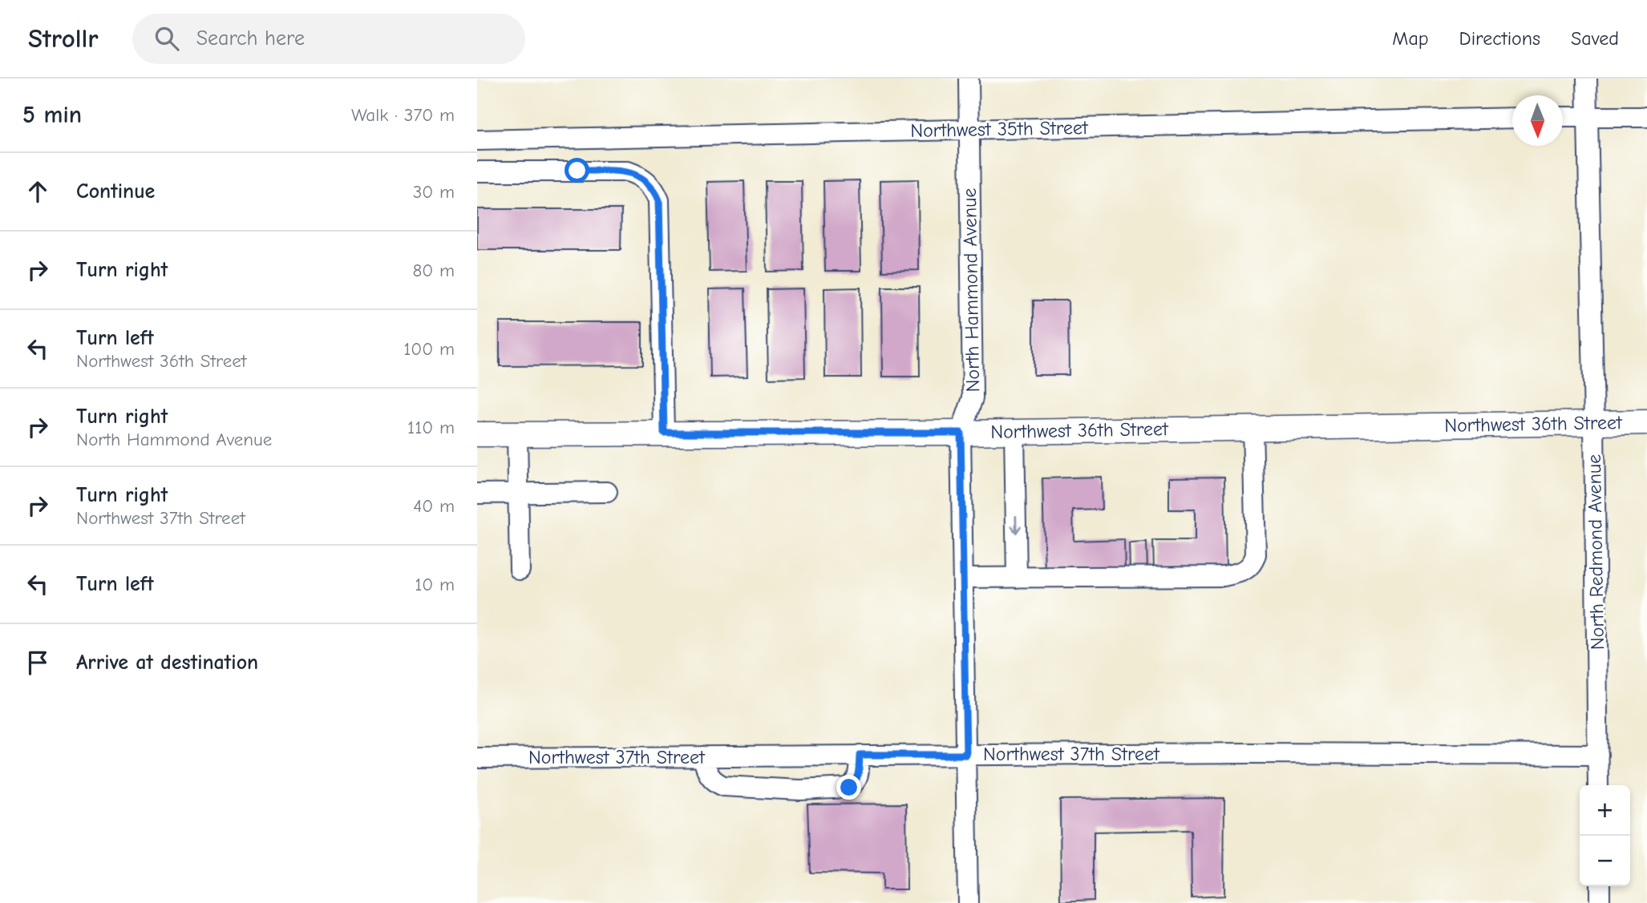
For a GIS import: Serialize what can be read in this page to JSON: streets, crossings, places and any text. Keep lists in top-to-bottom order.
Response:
{
  "streets": {
    "main road": ["Northwest 36th Street"],
    "street": [
      "Northwest 35th Street",
      "North Hammond Avenue",
      "North Redmond Avenue",
      "Northwest 37th Street"
    ]
  },
  "crossings": [
    ["Northwest 35th Street", "North Hammond Avenue"],
    ["North Hammond Avenue", "Northwest 36th Street"],
    ["North Hammond Avenue", "Northwest 37th Street"],
    ["Northwest 36th Street", "North Redmond Avenue"],
    ["North Redmond Avenue", "Northwest 37th Street"]
  ],
  "north": "bottom",
  "page": {
    "header": "Strollr",
    "search": "Search here",
    "nav": ["Map", "Directions", "Saved"],
    "heading": ["5 min", "Walk · 370 m"],
    "list": [
      ["Continue", "30 m"],
      ["Turn right", "80 m"],
      ["Turn left", "Northwest 36th Street", "100 m"],
      ["Turn right", "North Hammond Avenue", "110 m"],
      ["Turn right", "Northwest 37th Street", "40 m"],
      ["Turn left", "10 m"],
      "Arrive at destination"
    ],
    "map_buttons": ["+", "−"]
  }
}
